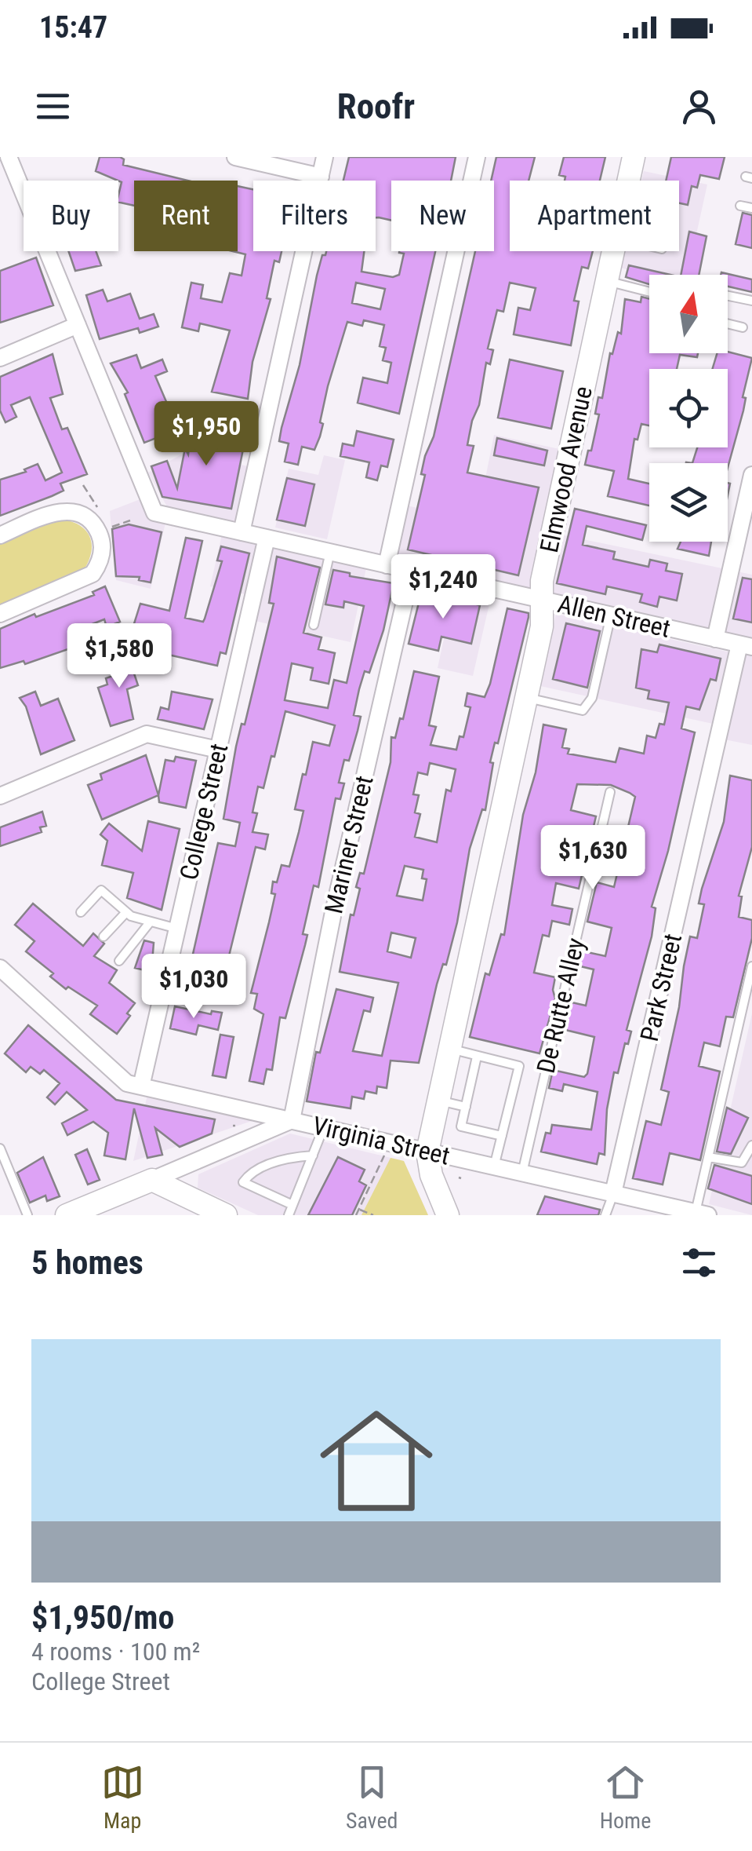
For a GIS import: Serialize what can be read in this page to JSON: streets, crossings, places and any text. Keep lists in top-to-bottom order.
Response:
{
  "streets": {
    "street": [
      "Elmwood Avenue",
      "Allen Street",
      "College Street",
      "Mariner Street",
      "Park Street",
      "Virginia Street"
    ],
    "lane": ["De Rutte Alley"]
  },
  "crossings": [
    ["Elmwood Avenue", "Allen Street"],
    ["Elmwood Avenue", "Virginia Street"],
    ["Allen Street", "College Street"],
    ["Allen Street", "Mariner Street"],
    ["Allen Street", "Park Street"],
    ["Mariner Street", "Virginia Street"],
    ["Park Street", "Virginia Street"],
    ["De Rutte Alley", "Virginia Street"]
  ],
  "north": "top",
  "page": {
    "status": "15:47",
    "header": "Roofr",
    "chip": [
      "Buy",
      "Rent",
      "Filters",
      "New",
      "Apartment"
    ],
    "price": [
      "$1,950",
      "$1,240",
      "$1,580",
      "$1,630",
      "$1,030"
    ],
    "heading": "5 homes",
    "list": [
      {
        "name": "$1,950/mo",
        "note": "4 rooms · 100 m² · College Street"
      }
    ],
    "tabs": ["Map", "Saved", "Home"]
  }
}
